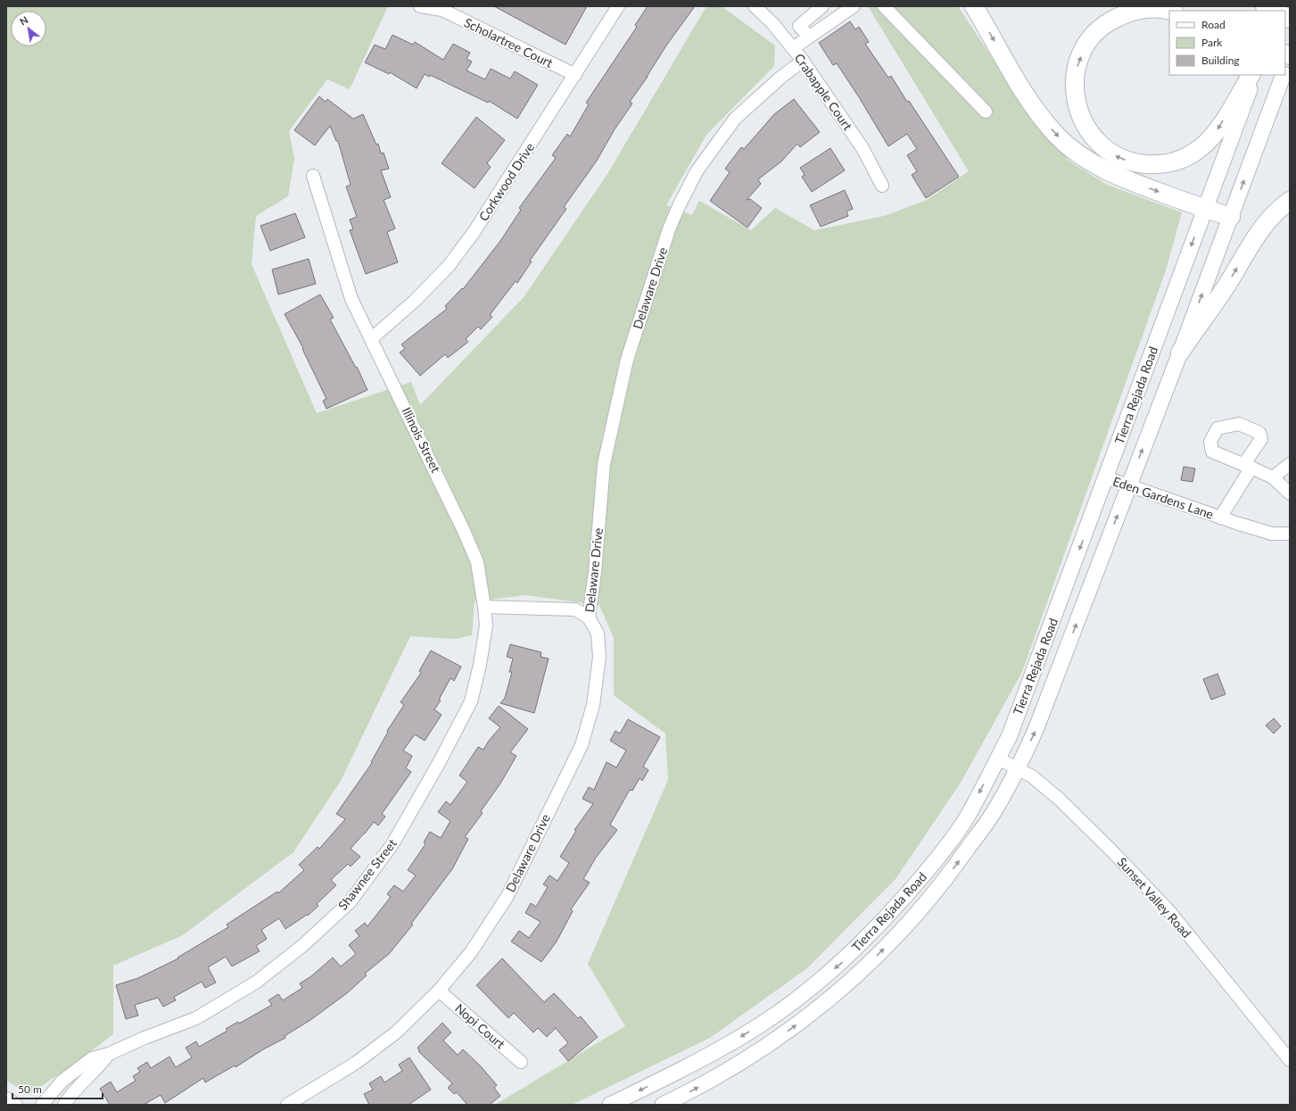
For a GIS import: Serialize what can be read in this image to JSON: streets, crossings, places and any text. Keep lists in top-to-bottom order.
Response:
{
  "streets": {
    "main road": ["Tierra Rejada Road"],
    "street": [
      "Scholartree Court",
      "Crabapple Court",
      "Corkwood Drive",
      "Delaware Drive",
      "Illinois Street",
      "Eden Gardens Lane",
      "Shawnee Street",
      "Sunset Valley Road",
      "Nopi Court"
    ]
  },
  "crossings": [
    ["Scholartree Court", "Corkwood Drive"],
    ["Crabapple Court", "Delaware Drive"],
    ["Corkwood Drive", "Illinois Street"],
    ["Delaware Drive", "Nopi Court"],
    ["Tierra Rejada Road", "Eden Gardens Lane"],
    ["Tierra Rejada Road", "Sunset Valley Road"],
    ["Illinois Street", "Shawnee Street"]
  ],
  "legend": ["Road", "Park", "Building"],
  "scale_bar": "50 m",
  "north": "top left"
}
